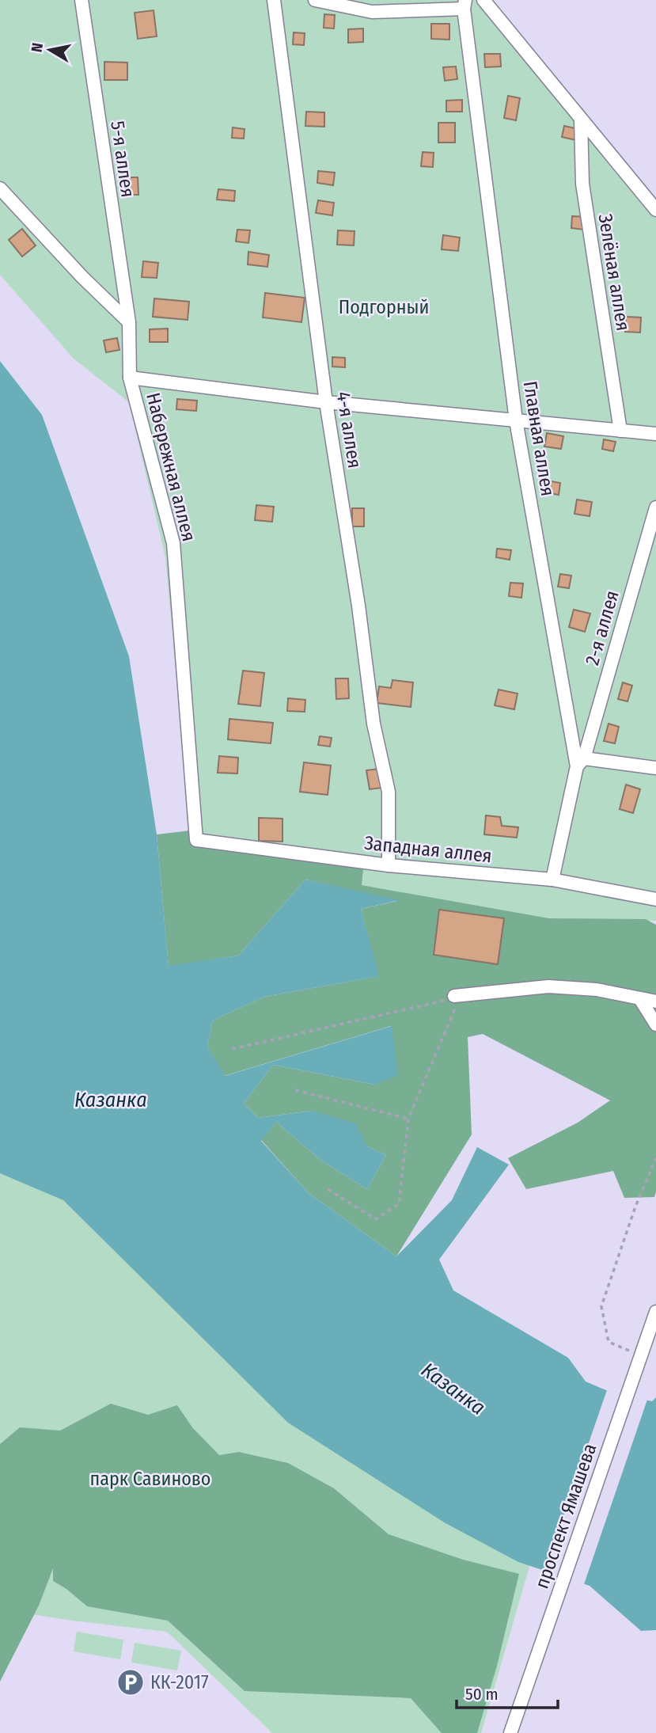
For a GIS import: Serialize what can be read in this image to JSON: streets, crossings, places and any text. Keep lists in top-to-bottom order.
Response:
{
  "streets": {
    "lane": [
      "5-я аллея",
      "Зелёная аллея",
      "4-я аллея",
      "Главная аллея",
      "Набережная аллея",
      "2-я аллея",
      "Западная аллея",
      "проспект Ямашева"
    ]
  },
  "crossings": [
    ["5-я аллея", "Набережная аллея"],
    ["4-я аллея", "Западная аллея"],
    ["Главная аллея", "2-я аллея"],
    ["Главная аллея", "Западная аллея"],
    ["Набережная аллея", "Западная аллея"]
  ],
  "water": ["Казанка"],
  "parks": ["Подгорный", "парк Савиново"],
  "places": {
    "parking": ["КК-2017"]
  },
  "scale_bar": "50 m",
  "north": "left"
}
